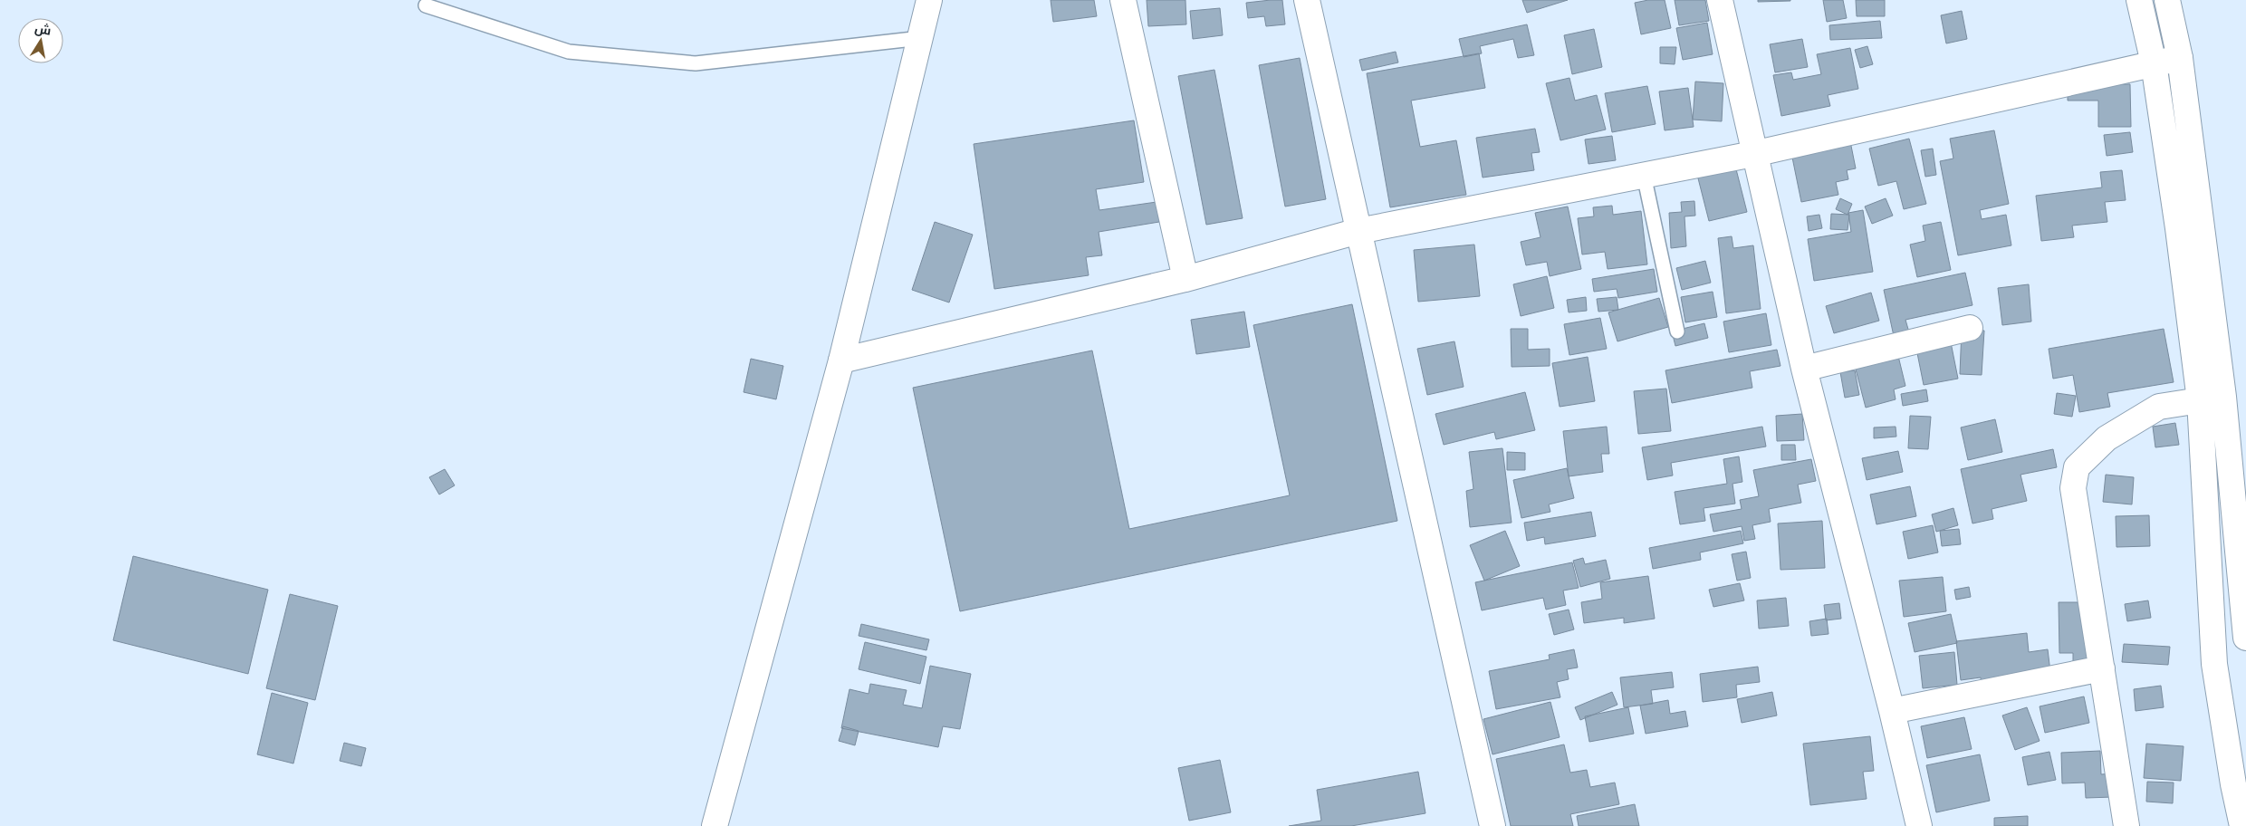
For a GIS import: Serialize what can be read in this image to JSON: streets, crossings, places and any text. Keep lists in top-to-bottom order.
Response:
{
  "north": "top"
}
